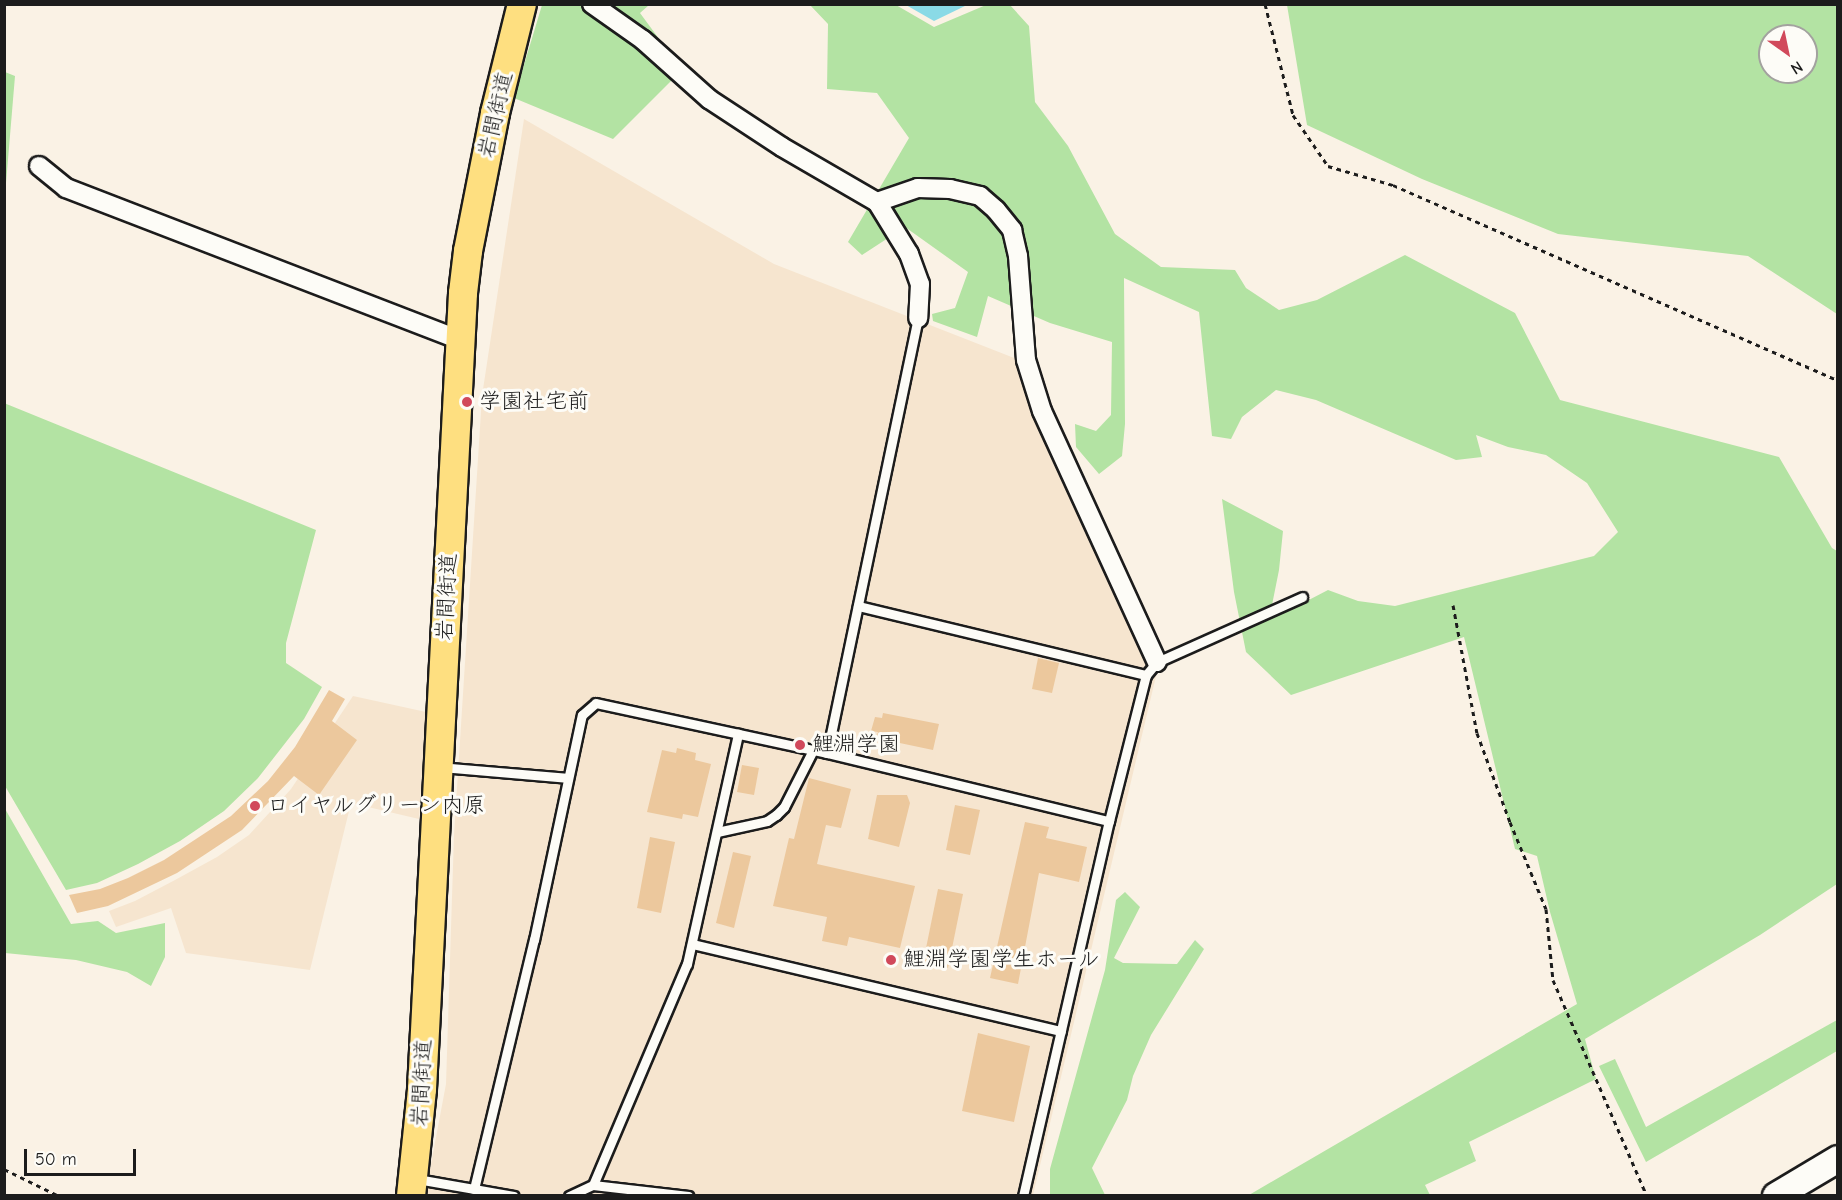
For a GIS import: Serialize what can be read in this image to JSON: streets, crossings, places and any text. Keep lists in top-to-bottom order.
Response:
{
  "streets": {
    "main road": ["岩間街道"]
  },
  "places": [
    "学園社宅前",
    "鯉淵学園",
    "ロイヤルグリーン内原",
    "鯉淵学園学生ホール"
  ],
  "scale_bar": "50 m",
  "north": "bottom right"
}
